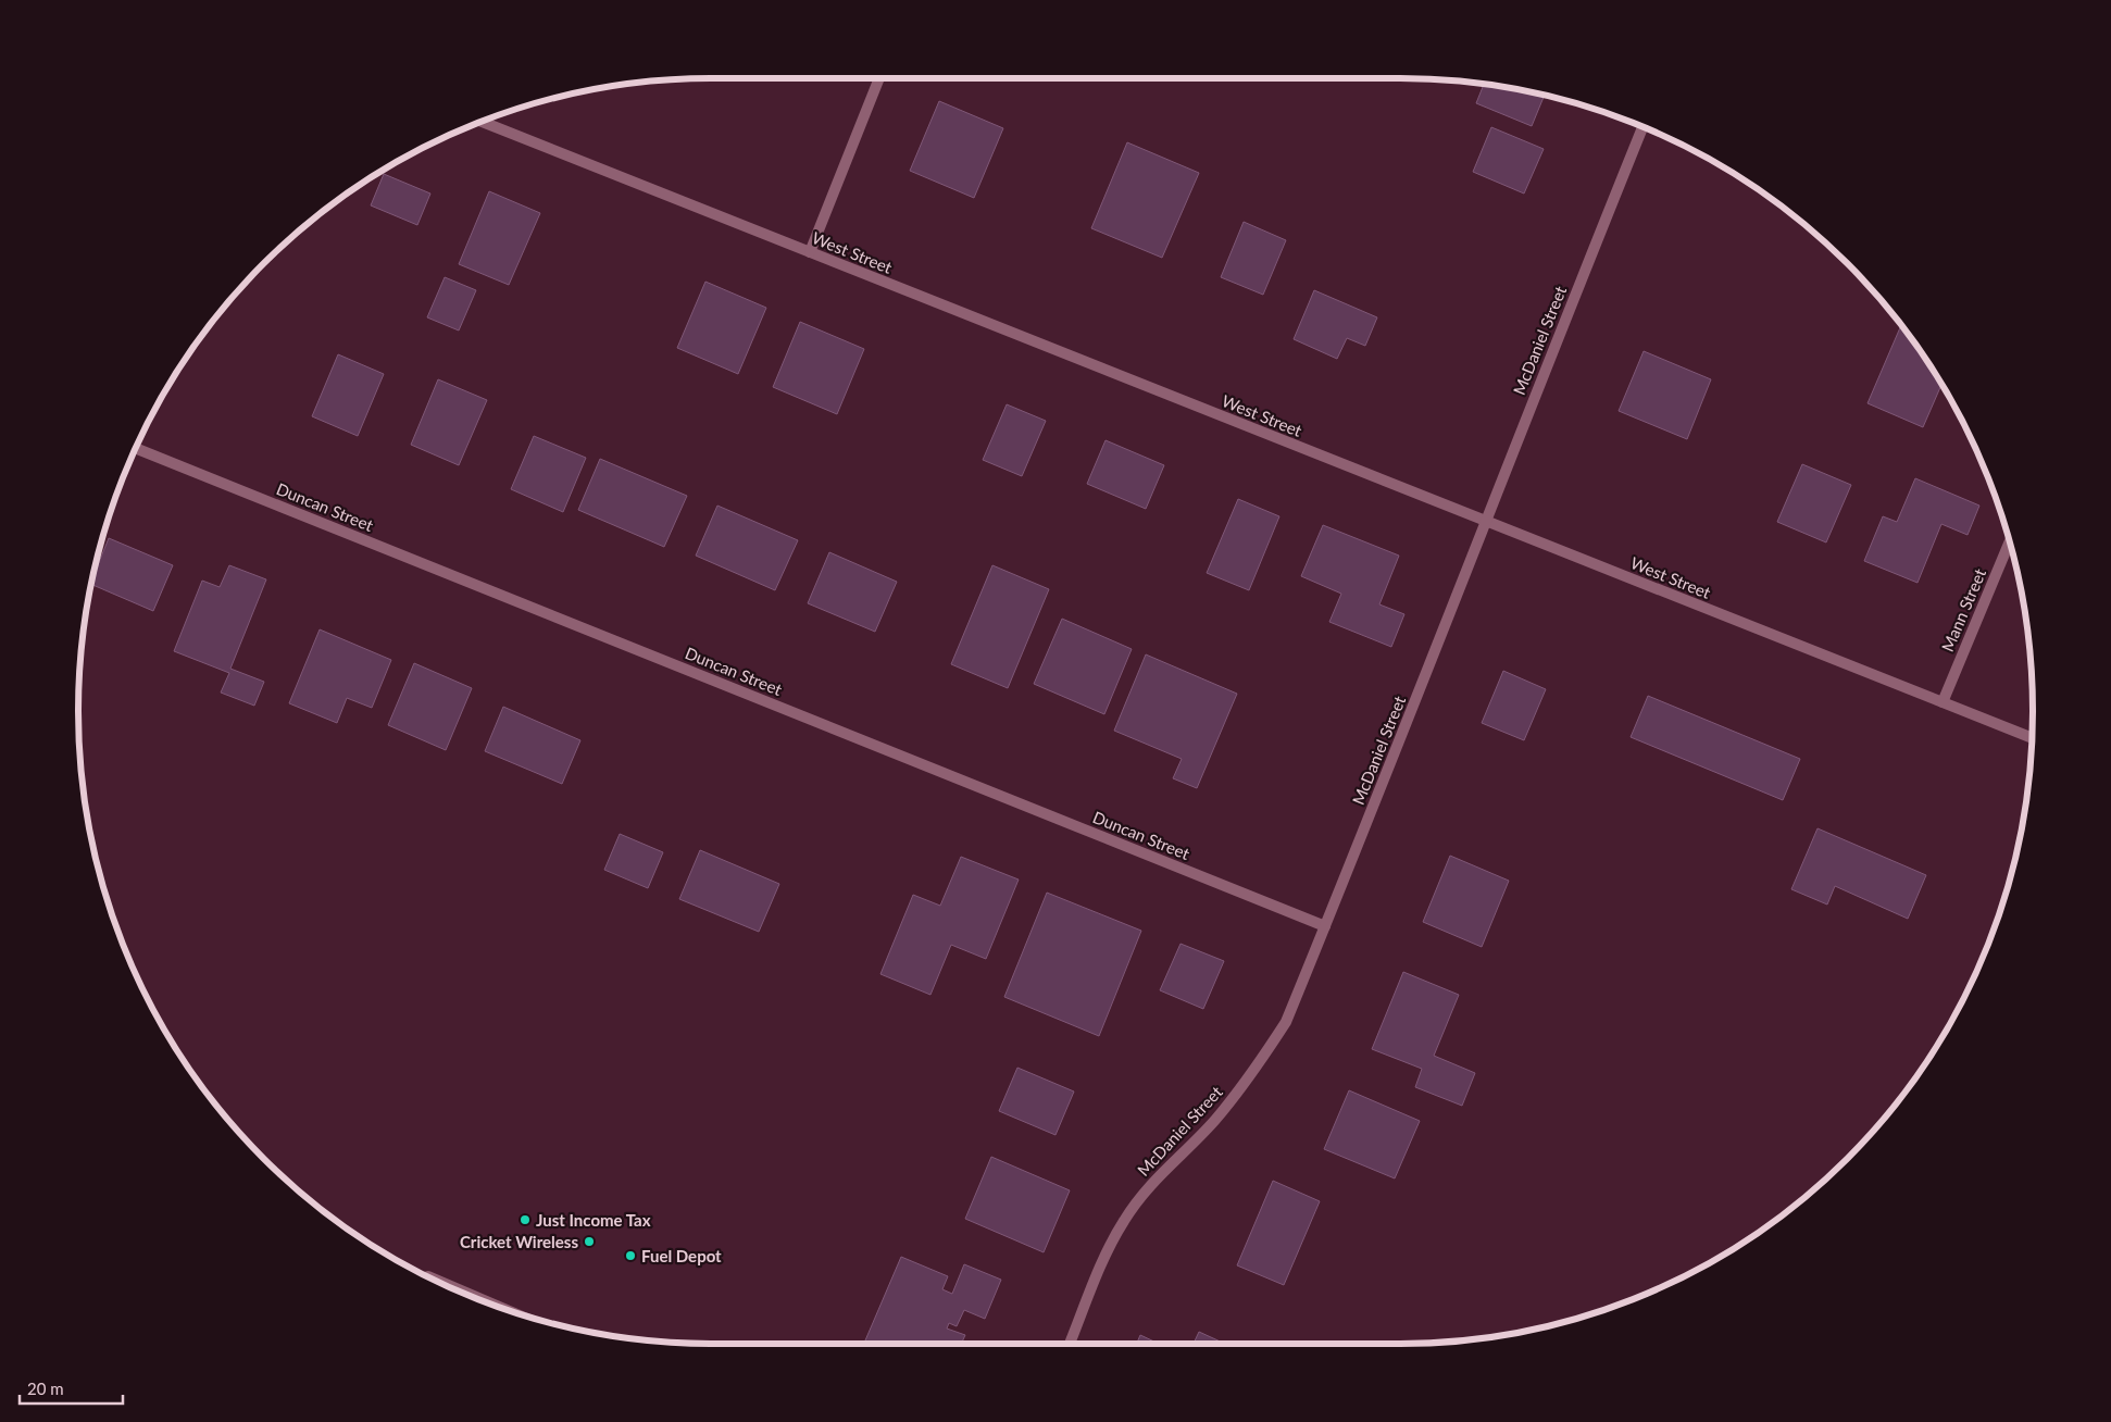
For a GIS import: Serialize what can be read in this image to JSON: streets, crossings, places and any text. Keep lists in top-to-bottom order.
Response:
{
  "streets": {
    "street": [
      "West Street",
      "McDaniel Street",
      "Duncan Street",
      "Mann Street"
    ]
  },
  "crossings": [
    ["West Street", "McDaniel Street"],
    ["West Street", "Mann Street"],
    ["McDaniel Street", "Duncan Street"]
  ],
  "places": ["Just Income Tax", "Cricket Wireless", "Fuel Depot"],
  "scale_bar": "20 m"
}
